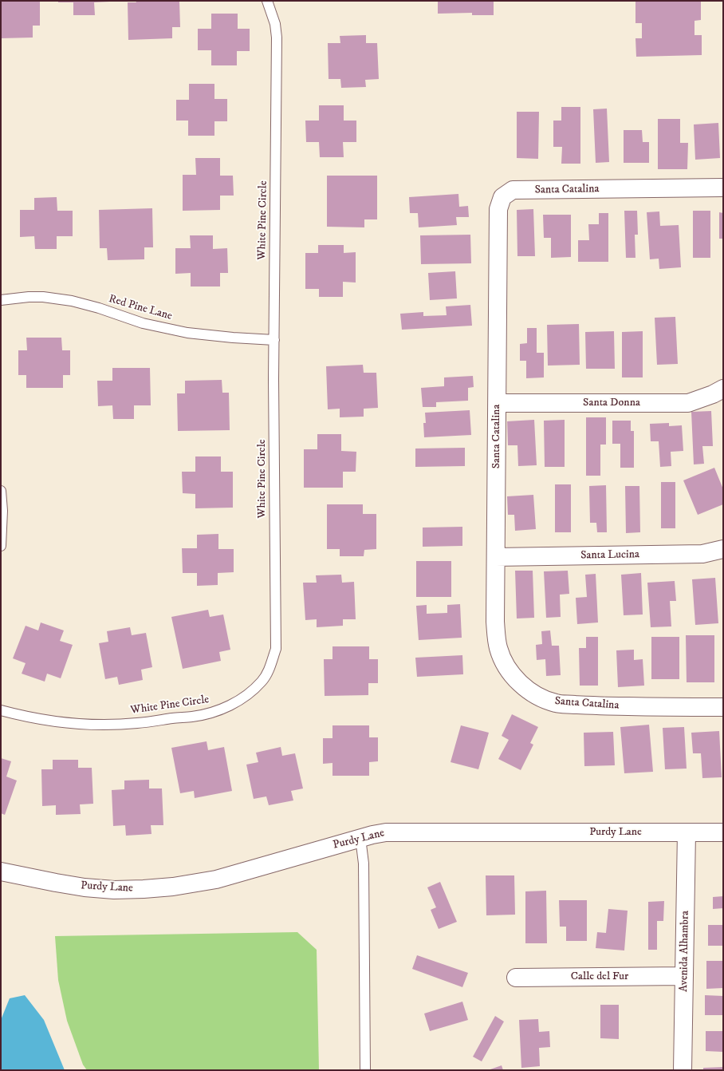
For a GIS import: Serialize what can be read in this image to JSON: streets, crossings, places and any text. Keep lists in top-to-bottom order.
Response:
{
  "streets": {
    "street": [
      "Santa Catalina",
      "Santa Donna",
      "Santa Lucina",
      "Purdy Lane",
      "Avenida Alhambra",
      "Calle del Fur"
    ],
    "lane": ["White Pine Circle", "Red Pine Lane"]
  },
  "crossings": [
    ["Santa Catalina", "Santa Donna"],
    ["Santa Catalina", "Santa Lucina"],
    ["White Pine Circle", "Red Pine Lane"],
    ["Purdy Lane", "Avenida Alhambra"],
    ["Avenida Alhambra", "Calle del Fur"]
  ]
}
